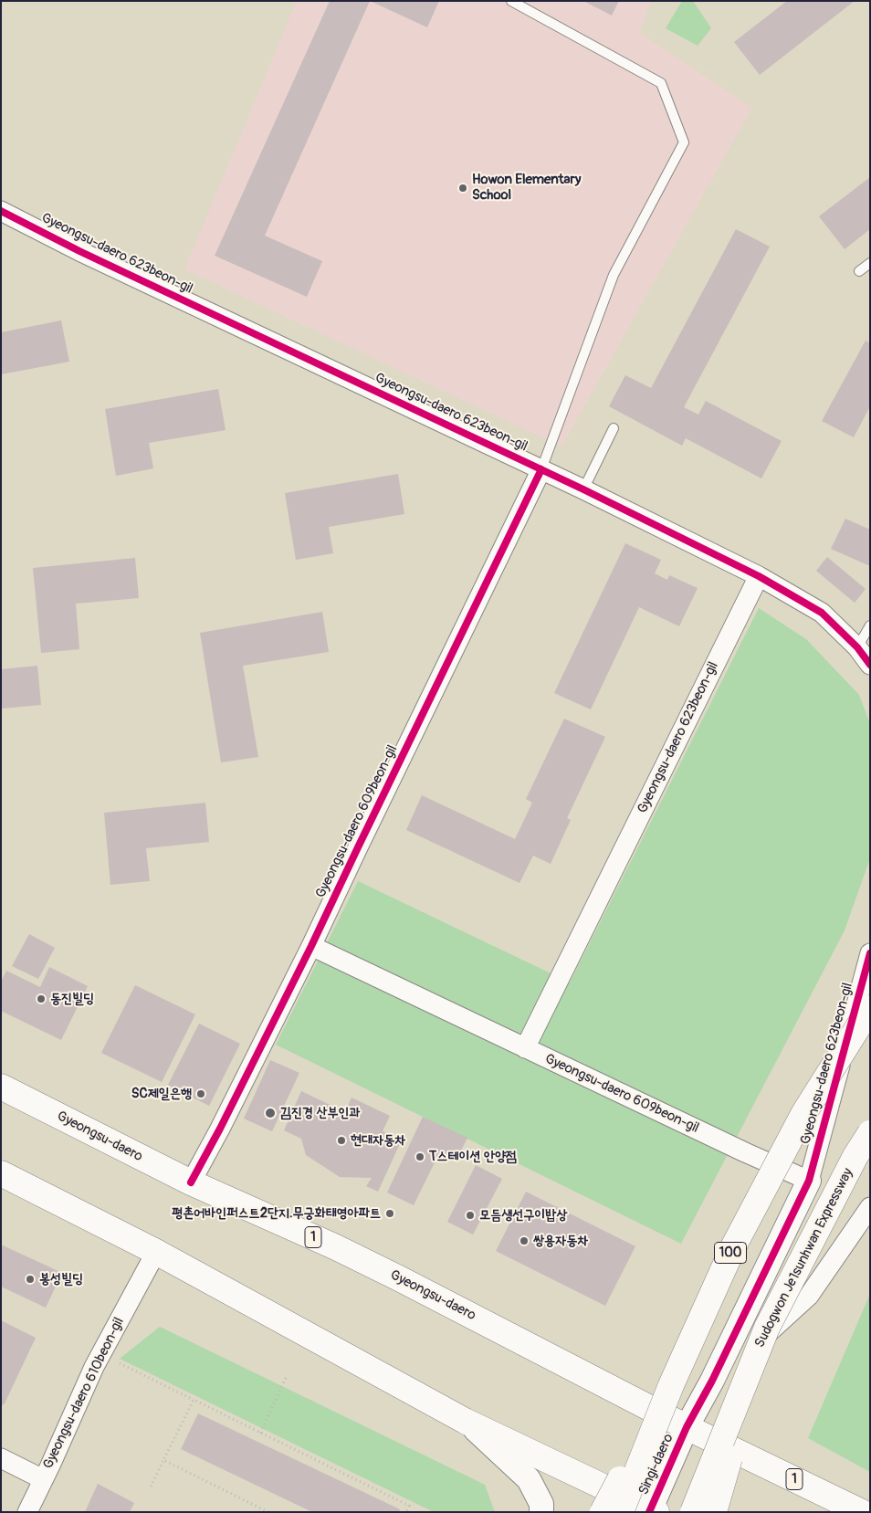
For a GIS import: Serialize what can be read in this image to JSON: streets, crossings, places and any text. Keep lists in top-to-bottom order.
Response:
{
  "streets": {
    "main road": [
      "Gyeongsu-daero",
      "1",
      "100",
      "Sudogwon Je1sunhwan Expressway"
    ],
    "street": [
      "Gyeongsu-daero 623beon-gil",
      "Gyeongsu-daero 609beon-gil",
      "Gyeongsu-daero 610beon-gil",
      "Singi-daero"
    ]
  },
  "crossings": [
    ["Gyeongsu-daero 623beon-gil", "Gyeongsu-daero 609beon-gil"],
    ["Gyeongsu-daero 609beon-gil", "Gyeongsu-daero"],
    ["Gyeongsu-daero", "Singi-daero"]
  ],
  "places": [
    "Howon Elementary School",
    "동진빌딩",
    "SC제일은행",
    "김진경 산부인과",
    "현대자동차",
    "T스테이션 안양점",
    "평촌어바인퍼스트2단지.무궁화태영아파트",
    "모듬생선구이밥상",
    "쌍용자동차",
    "봉성빌딩"
  ]
}
